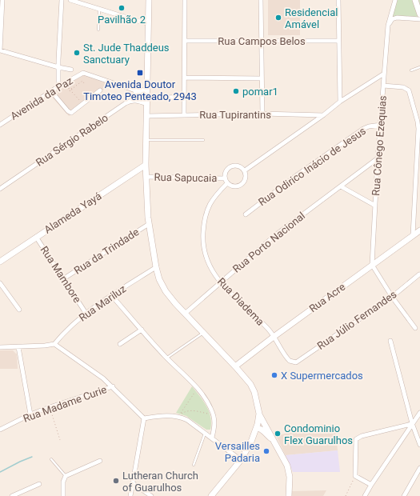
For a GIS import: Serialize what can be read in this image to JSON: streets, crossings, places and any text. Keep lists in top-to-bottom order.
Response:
{
  "streets": {
    "main road": ["Alameda Yayá", "Rua Acre"],
    "street": [
      "Rua Campos Belos",
      "Avenida da Paz",
      "Rua Tupirantins",
      "Rua Sérgio Rabelo",
      "Rua Cônego Ezequias",
      "Rua Odirico Inácio de Jesus",
      "Rua Sapucaia",
      "Rua Porto Nacional",
      "Rua da Trindade",
      "Rua Mambore",
      "Rua Diadema",
      "Rua Mariluz",
      "Rua Júlio Fernandes",
      "Rua Madame Curie"
    ]
  },
  "crossings": [
    ["Rua Cônego Ezequias", "Rua Odirico Inácio de Jesus"],
    ["Rua Cônego Ezequias", "Rua Porto Nacional"],
    ["Rua Cônego Ezequias", "Rua Acre"],
    ["Rua Sapucaia", "Rua Diadema"],
    ["Alameda Yayá", "Rua Mambore"],
    ["Rua Porto Nacional", "Rua Diadema"],
    ["Rua da Trindade", "Rua Mambore"],
    ["Rua Mambore", "Rua Mariluz"],
    ["Rua Acre", "Rua Diadema"],
    ["Rua Diadema", "Rua Júlio Fernandes"]
  ],
  "places": {
    "other": [
      "Pavilhão 2",
      "Residencial Amável",
      "St. Jude Thaddeus Sanctuary",
      "pomar1",
      "X Supermercados",
      "Condominio Flex Guarulhos",
      "Versailles Padaria",
      "Lutheran Church of Guarulhos"
    ],
    "transit": ["Avenida Doutor Timoteo Penteado, 2943"]
  }
}
